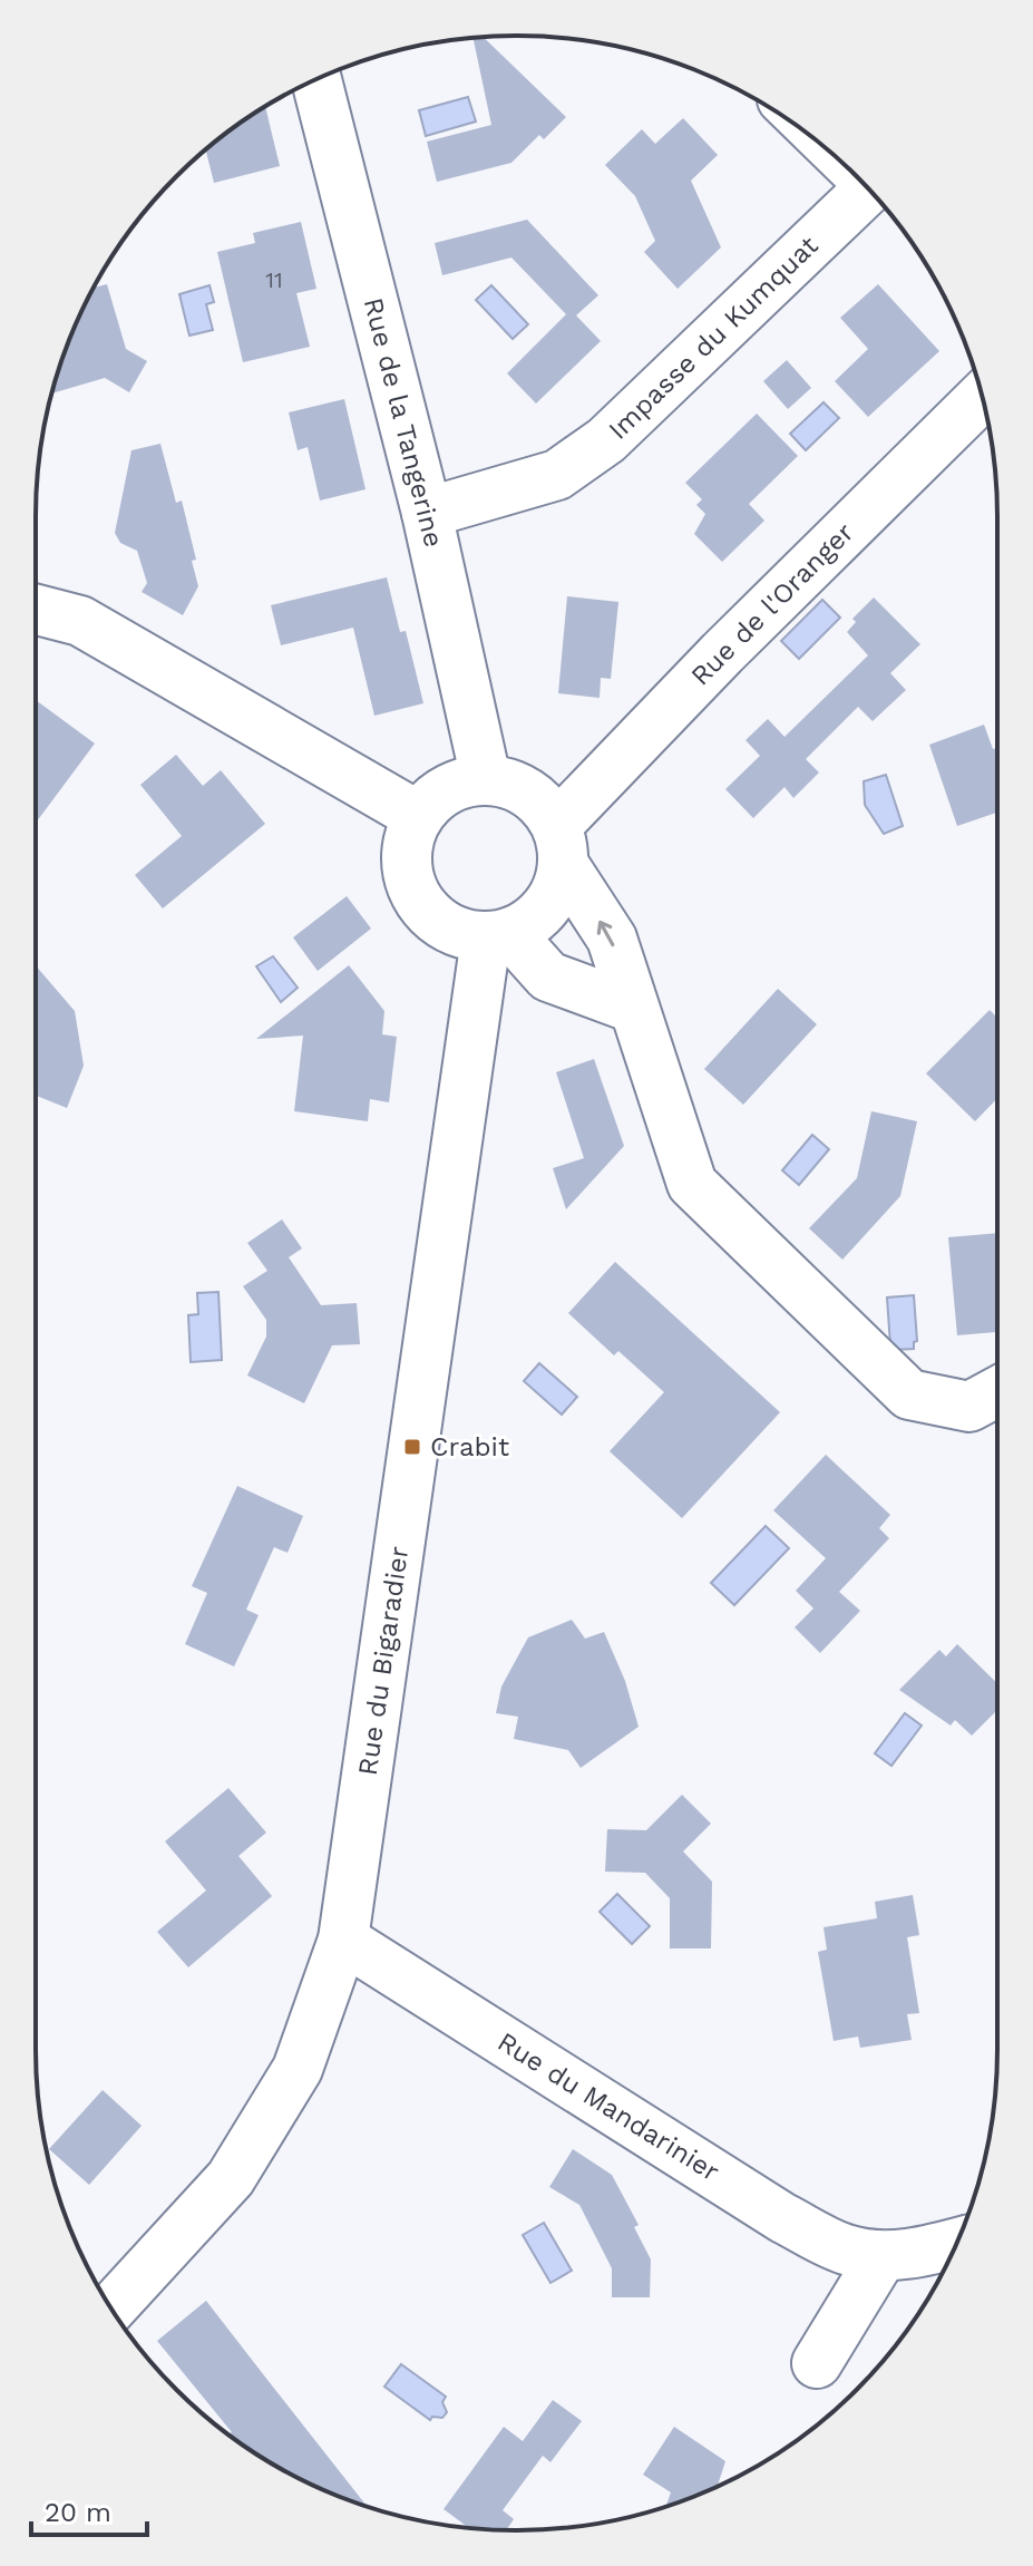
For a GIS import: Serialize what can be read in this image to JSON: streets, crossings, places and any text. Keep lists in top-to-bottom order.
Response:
{
  "streets": {
    "street": [
      "Impasse du Kumquat",
      "Rue de la Tangerine",
      "Rue de l'Oranger",
      "Rue du Bigaradier",
      "Rue du Mandarinier"
    ]
  },
  "crossings": [
    ["Impasse du Kumquat", "Rue de la Tangerine"],
    ["Rue de la Tangerine", "Rue de l'Oranger"],
    ["Rue de la Tangerine", "Rue du Bigaradier"],
    ["Rue de l'Oranger", "Rue du Bigaradier"],
    ["Rue du Bigaradier", "Rue du Mandarinier"]
  ],
  "places": {
    "transit": ["Crabit"]
  },
  "house_numbers": ["11"],
  "scale_bar": "20 m"
}
